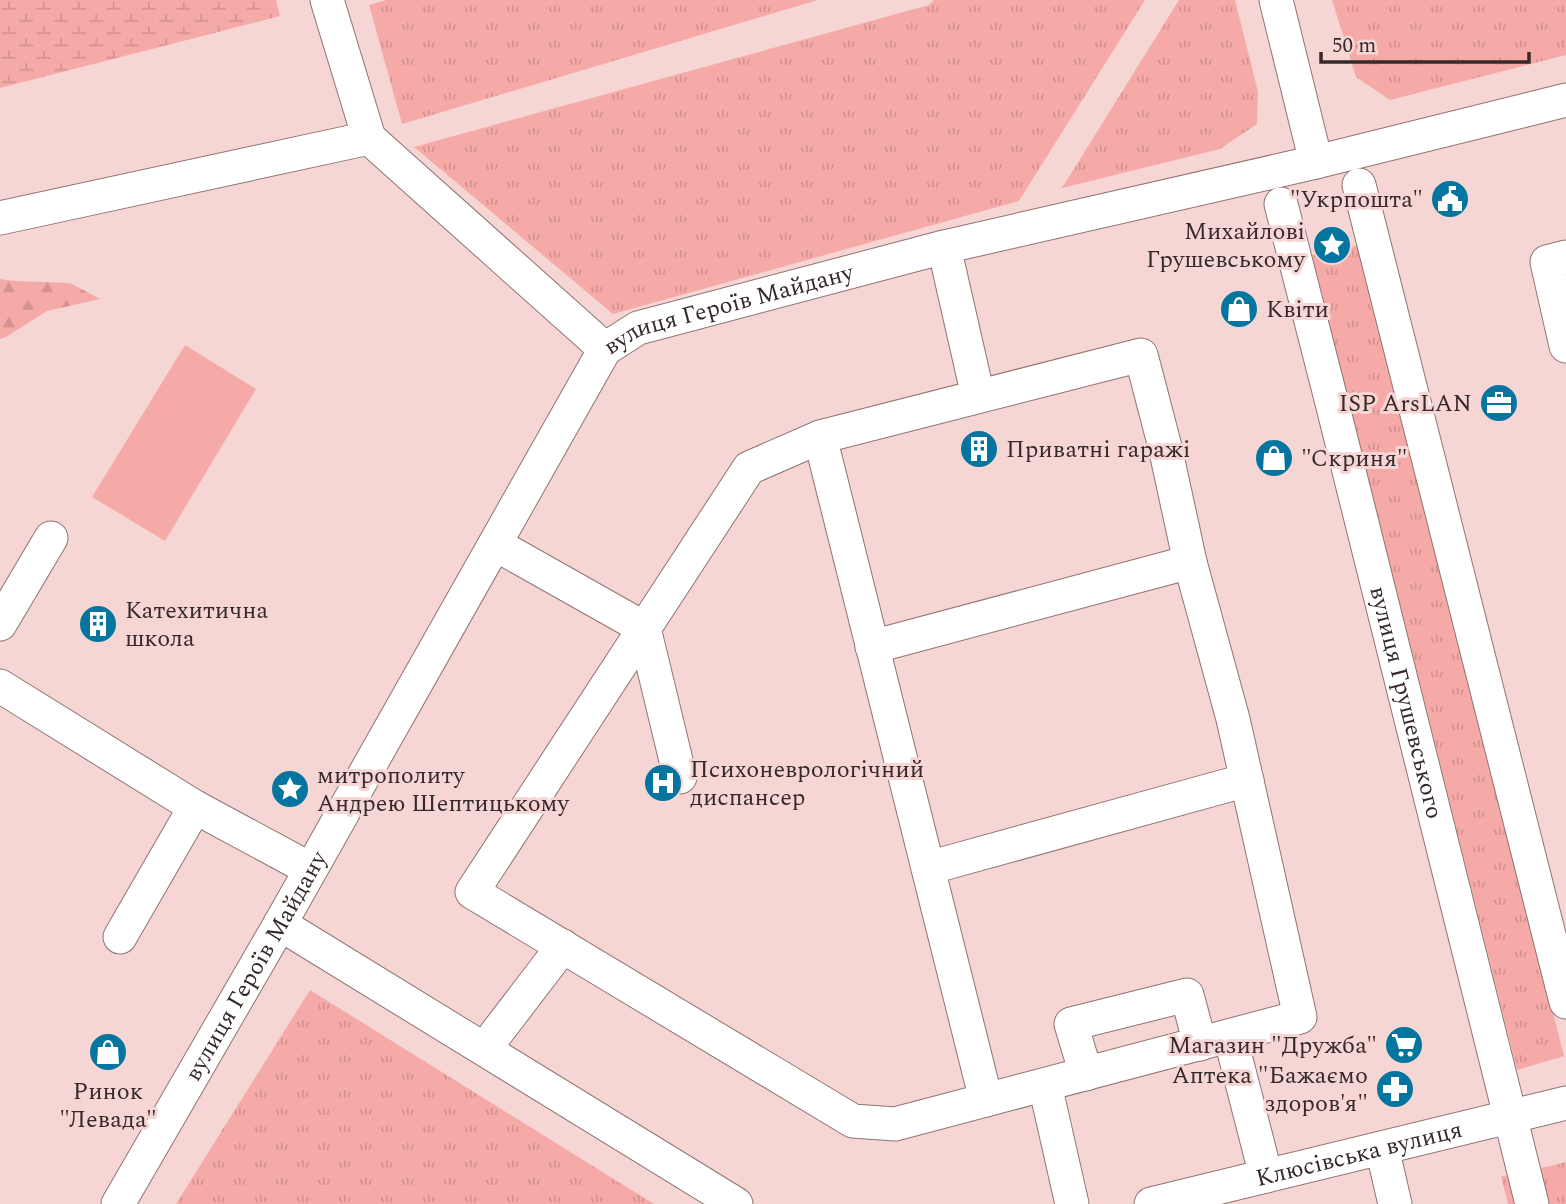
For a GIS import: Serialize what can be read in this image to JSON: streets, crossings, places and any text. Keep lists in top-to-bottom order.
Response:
{
  "streets": {
    "street": ["вулиця Героїв Майдану", "вулиця Грушевського", "Клюсівська вулиця"]
  },
  "crossings": [
    ["вулиця Грушевського", "Клюсівська вулиця"]
  ],
  "places": {
    "public building": ["\"Укрпошта\""],
    "place": ["Михайлові Грушевському", "митрополиту Андрею Шептицькому"],
    "shop": ["Квіти", "\"Скриня\"", "Ринок \"Левада\""],
    "office": ["ISP ArsLAN"],
    "building": ["Приватні гаражі", "Катехитична школа"],
    "hospital": ["Психоневрологічний диспансер"],
    "supermarket": ["Магазин \"Дружба\""],
    "pharmacy": ["Аптека \"Бажаємо здоров'я\""]
  },
  "scale_bar": "50 m"
}
